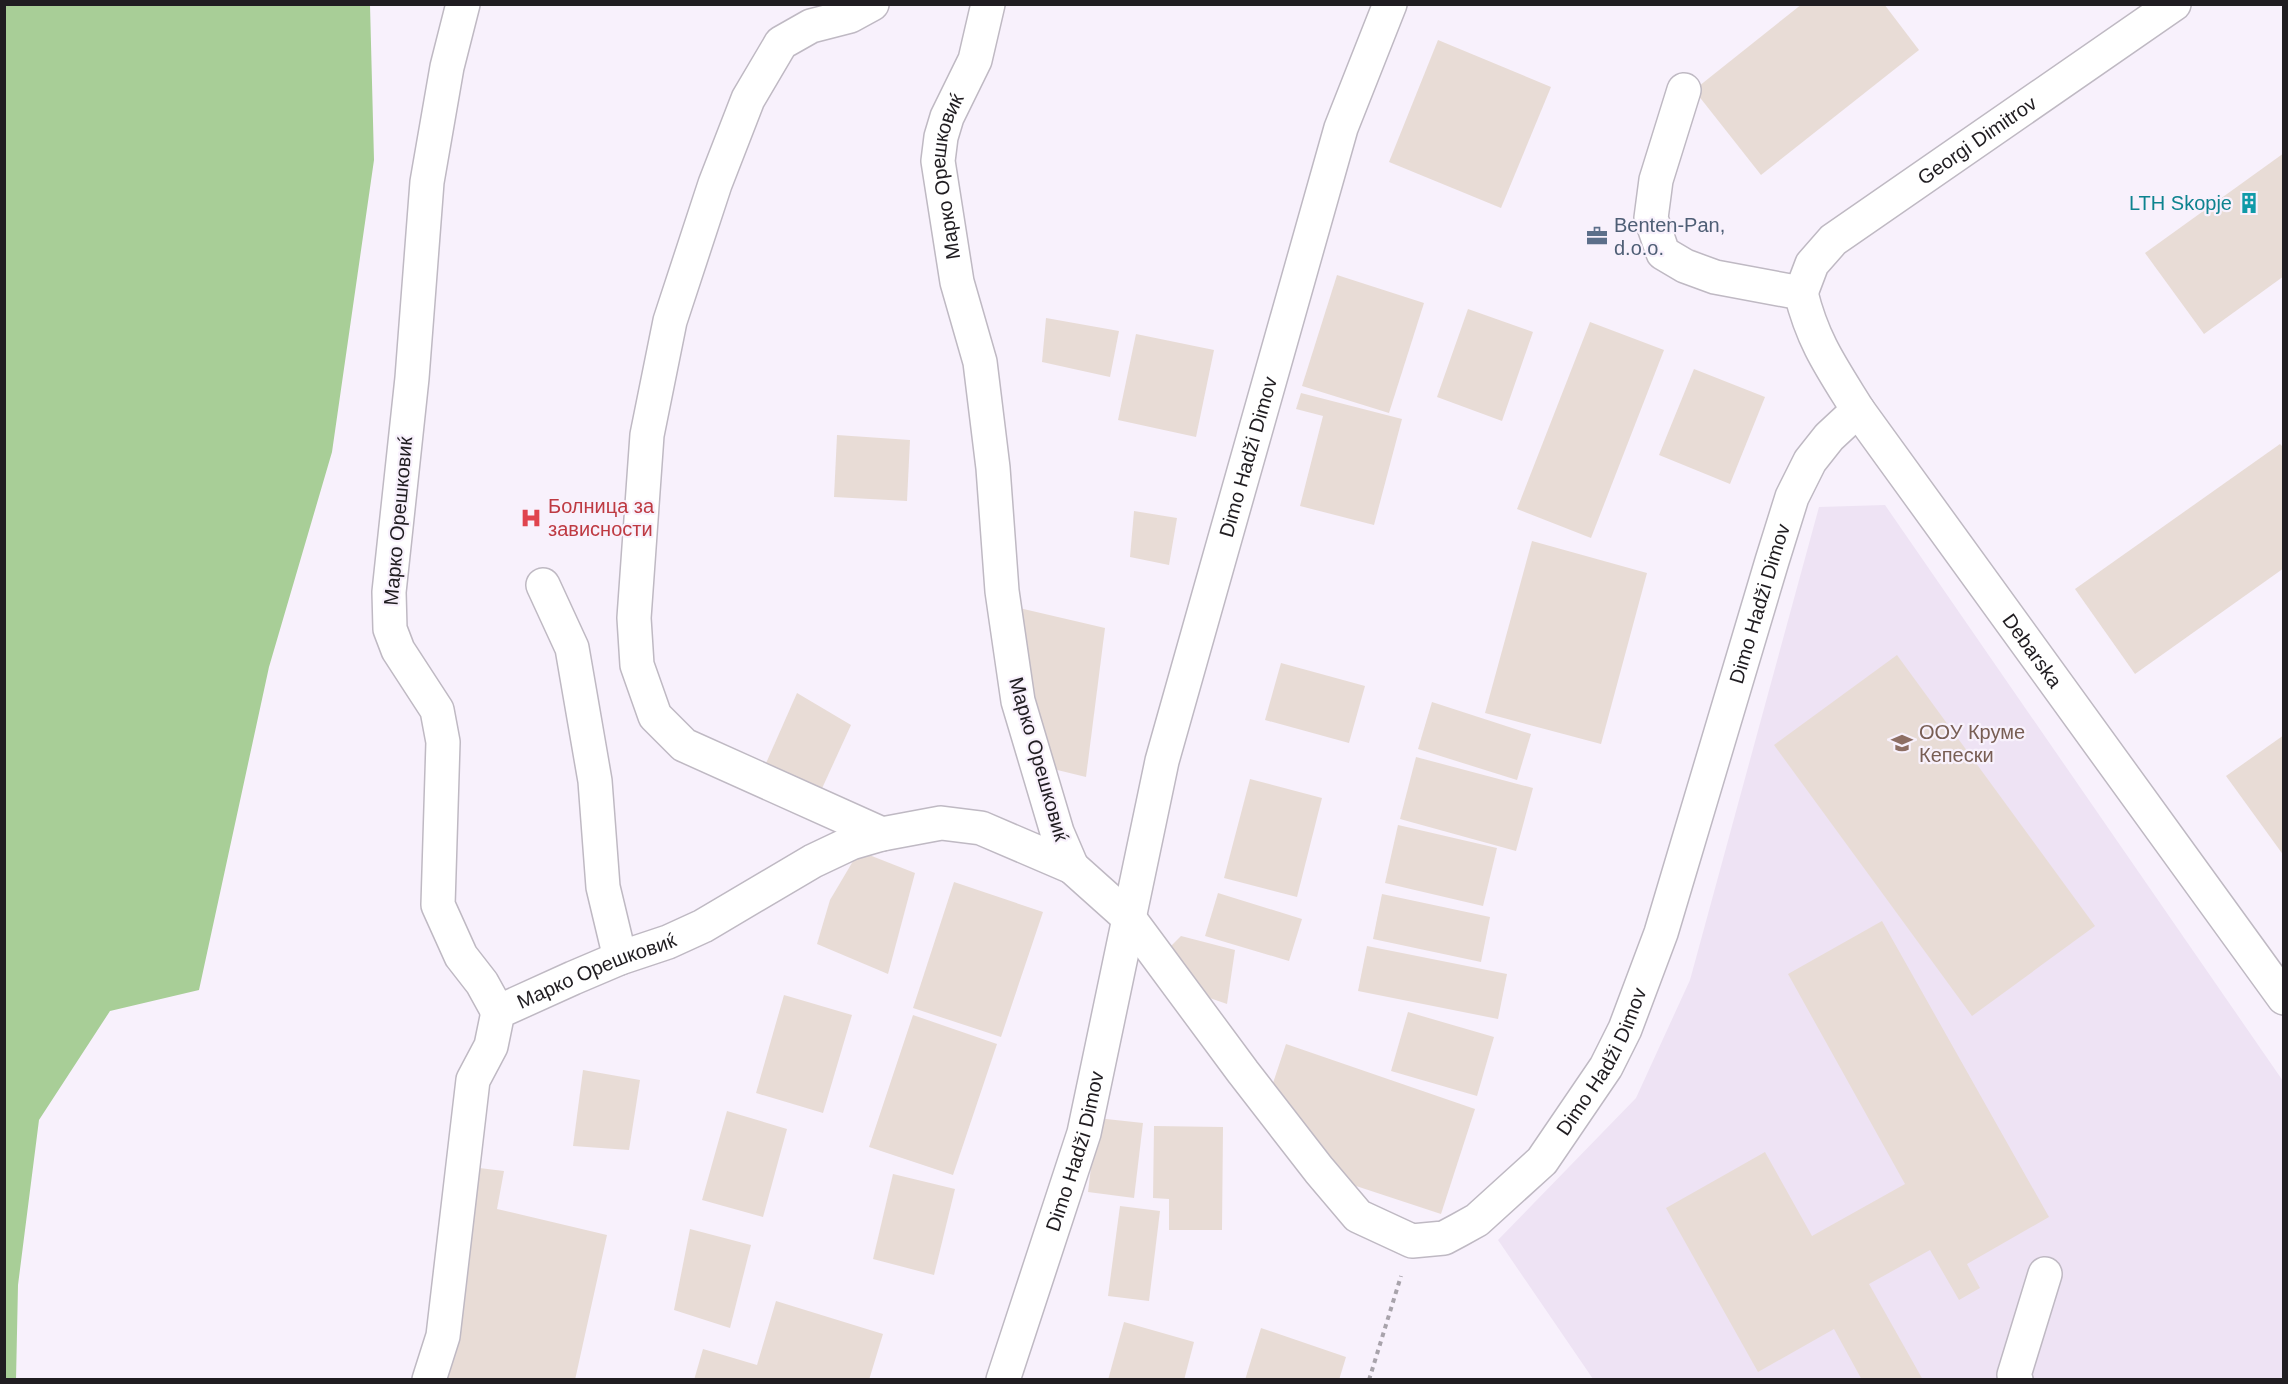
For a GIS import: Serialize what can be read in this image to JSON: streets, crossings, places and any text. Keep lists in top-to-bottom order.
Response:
{
  "streets": {
    "street": [
      "Georgi Dimitrov",
      "Марко Орешковиќ",
      "Dimo Hadži Dimov",
      "Debarska"
    ]
  },
  "crossings": [
    ["Georgi Dimitrov", "Debarska"],
    ["Dimo Hadži Dimov", "Debarska"]
  ],
  "places": {
    "building": ["LTH Skopje"],
    "office": ["Benten-Pan, d.o.o."],
    "hospital": ["Болница за зависности"],
    "school or university": ["ООУ Круме Кепески"]
  }
}
